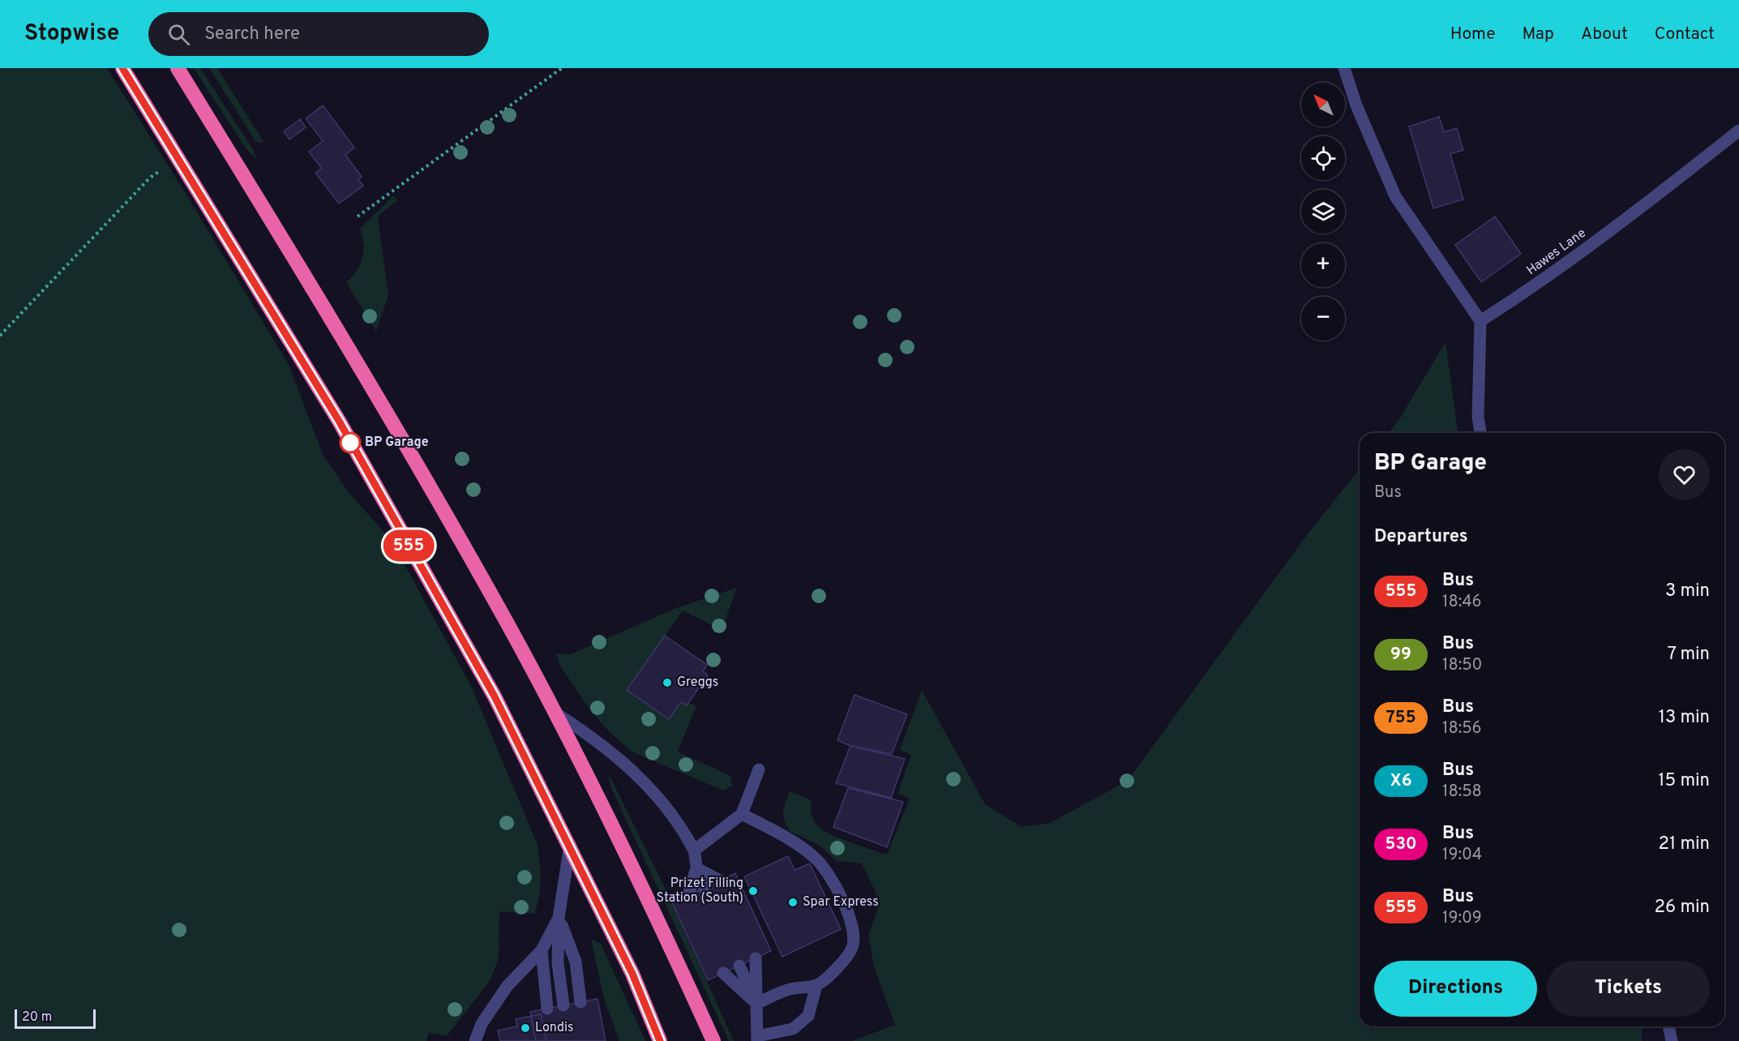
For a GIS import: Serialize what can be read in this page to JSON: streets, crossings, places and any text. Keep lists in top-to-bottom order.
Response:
{
  "streets": {
    "street": ["Hawes Lane"]
  },
  "places": [
    "BP Garage",
    "Greggs",
    "Prizet Filling Station (South)",
    "Spar Express",
    "Londis"
  ],
  "lines": ["bus line 555"],
  "scale_bar": "20 m",
  "north": "top left",
  "page": {
    "header": "Stopwise",
    "search": "Search here",
    "nav": [
      "Home",
      "Map",
      "About",
      "Contact"
    ],
    "on_map": "555",
    "map_buttons": ["+", "−"],
    "heading": [
      ["BP Garage", "Bus"],
      "Departures"
    ],
    "list": [
      {
        "mark": "555",
        "name": "Bus",
        "note": "18:46",
        "value": "3 min"
      },
      {
        "mark": "99",
        "name": "Bus",
        "note": "18:50",
        "value": "7 min"
      },
      {
        "mark": "755",
        "name": "Bus",
        "note": "18:56",
        "value": "13 min"
      },
      {
        "mark": "X6",
        "name": "Bus",
        "note": "18:58",
        "value": "15 min"
      },
      {
        "mark": "530",
        "name": "Bus",
        "note": "19:04",
        "value": "21 min"
      },
      {
        "mark": "555",
        "name": "Bus",
        "note": "19:09",
        "value": "26 min"
      }
    ],
    "buttons": ["Directions", "Tickets"],
    "scale": "20 m"
  }
}
